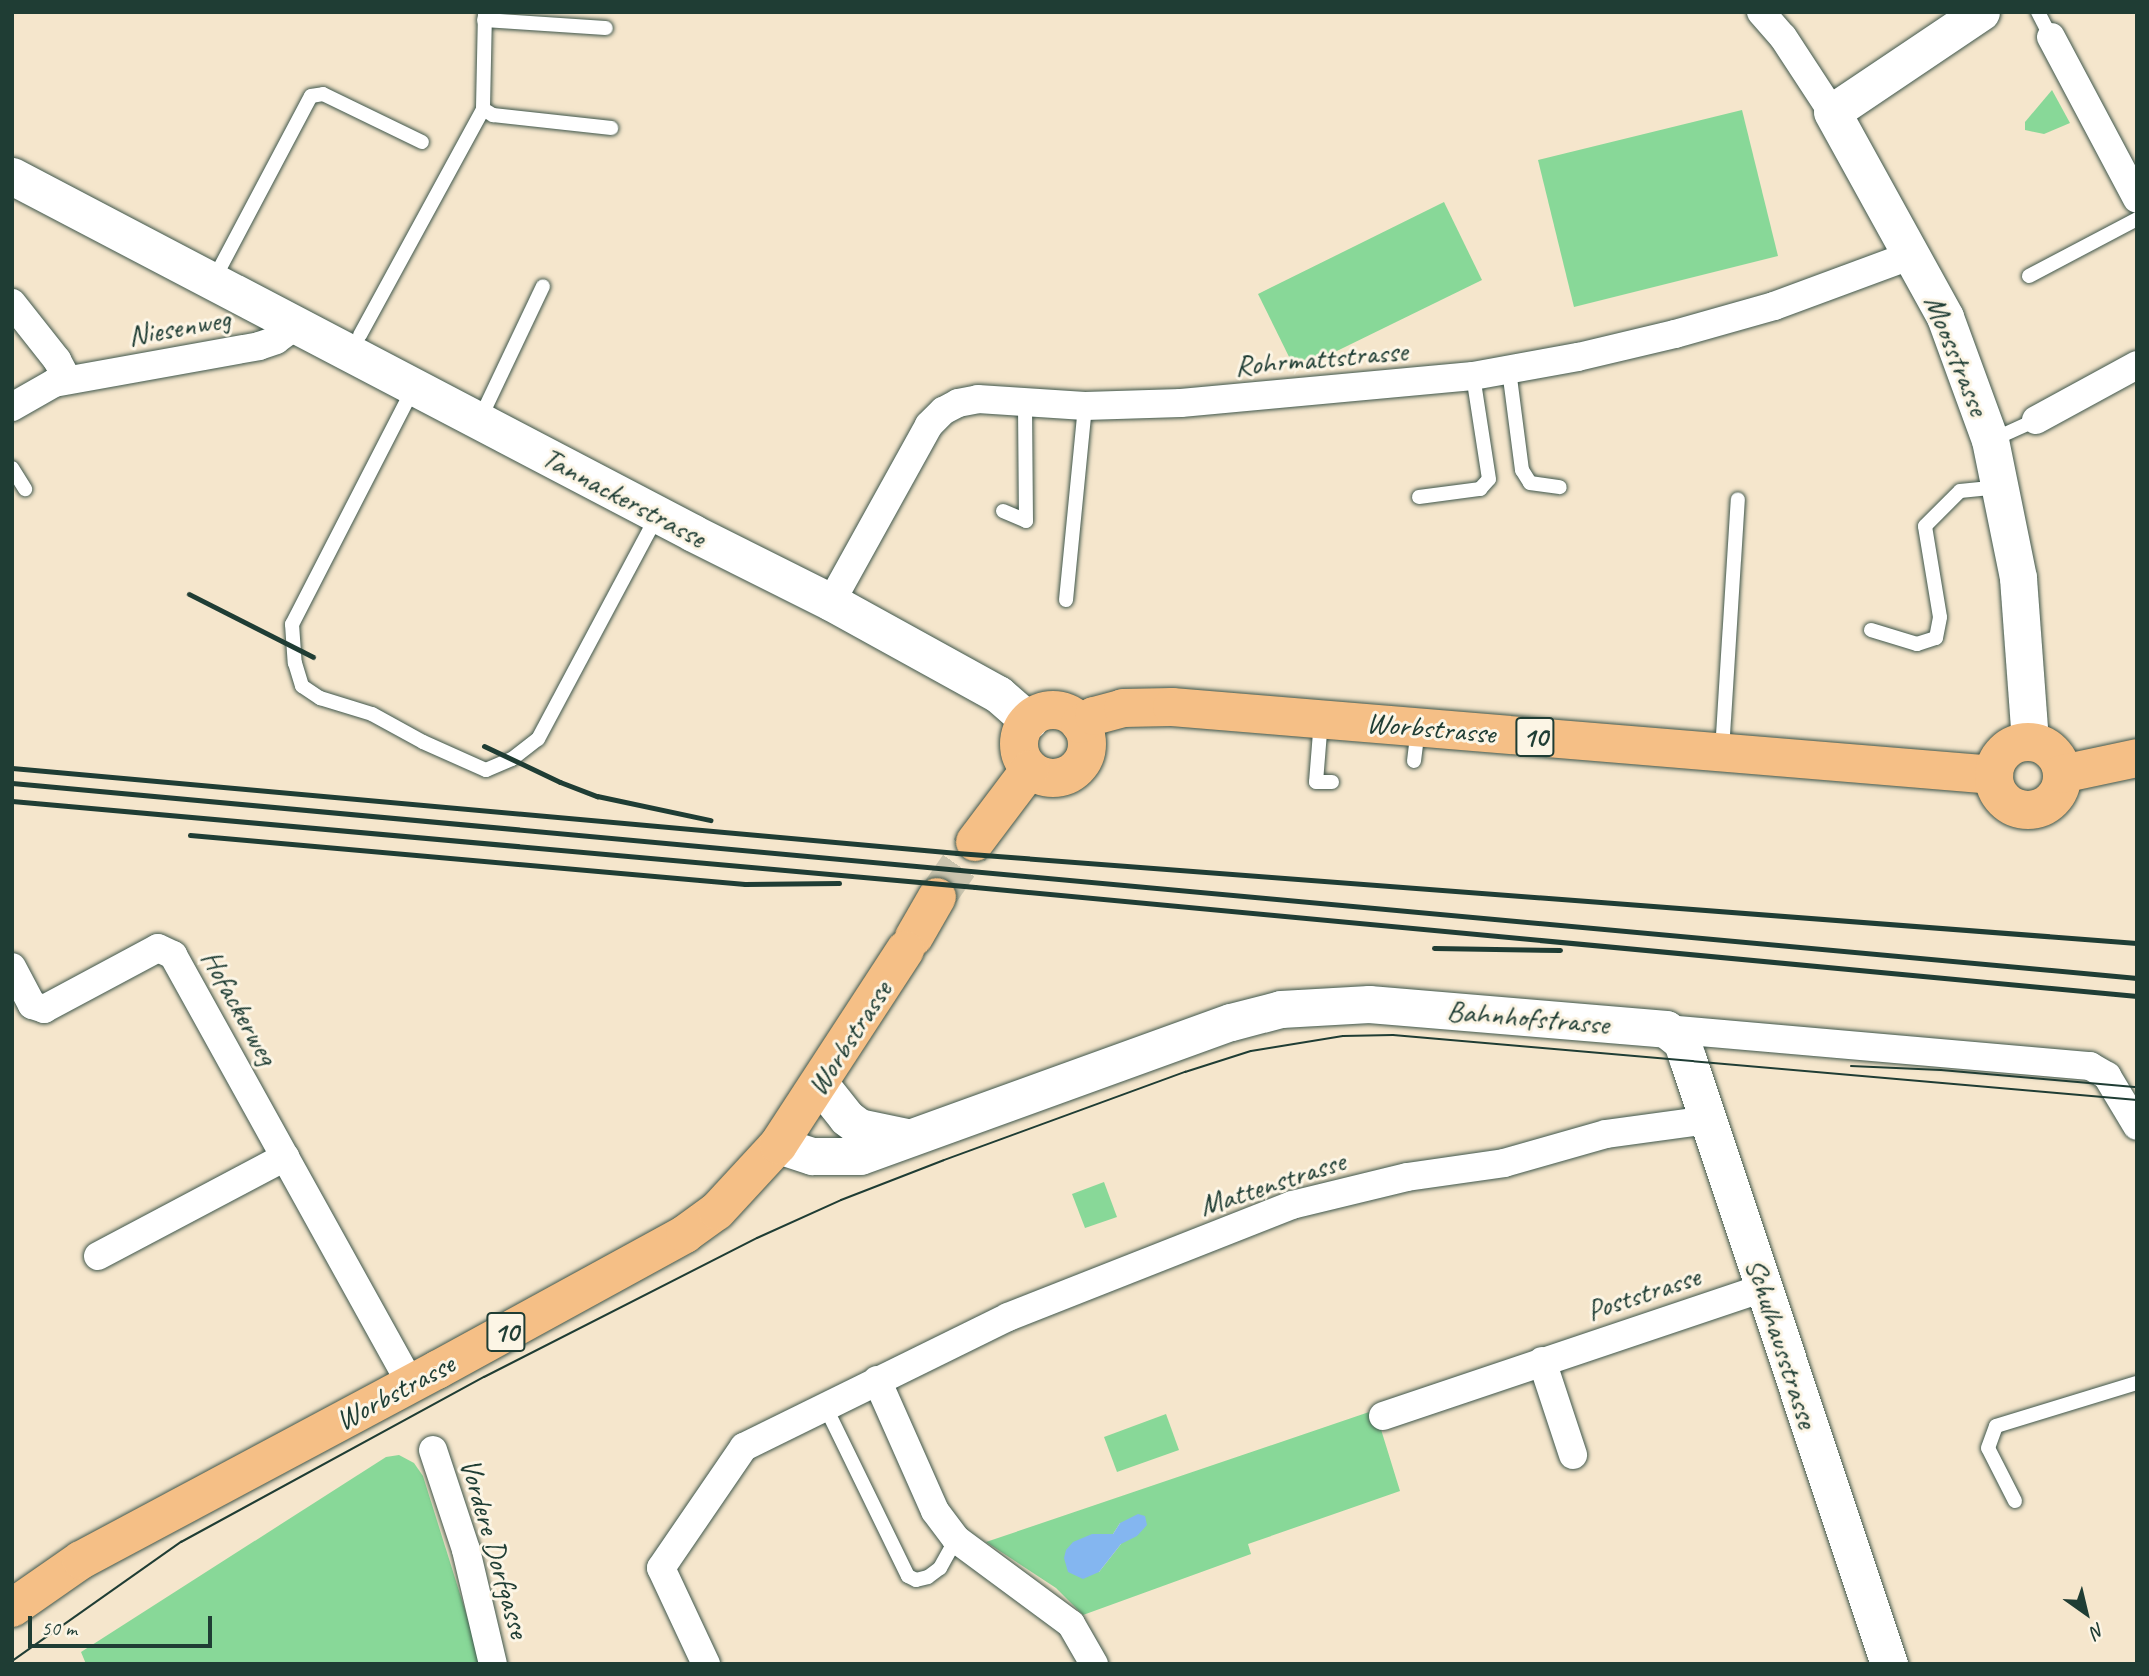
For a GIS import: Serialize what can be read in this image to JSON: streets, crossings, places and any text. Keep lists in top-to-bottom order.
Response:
{
  "streets": {
    "main road": ["Worbstrasse", "10"],
    "street": [
      "Niesenweg",
      "Moosstrasse",
      "Rohrmattstrasse",
      "Tannackerstrasse",
      "Hofackerweg",
      "Bahnhofstrasse",
      "Mattenstrasse",
      "Poststrasse",
      "Schulhausstrasse",
      "Vordere Dorfgasse"
    ]
  },
  "crossings": [
    ["Niesenweg", "Tannackerstrasse"],
    ["Moosstrasse", "Rohrmattstrasse"],
    ["Moosstrasse", "Worbstrasse"],
    ["Rohrmattstrasse", "Tannackerstrasse"],
    ["Tannackerstrasse", "Worbstrasse"],
    ["Worbstrasse", "Hofackerweg"],
    ["Worbstrasse", "Bahnhofstrasse"],
    ["Bahnhofstrasse", "Schulhausstrasse"],
    ["Mattenstrasse", "Schulhausstrasse"],
    ["Poststrasse", "Schulhausstrasse"]
  ],
  "scale_bar": "50 m",
  "north": "bottom right"
}
